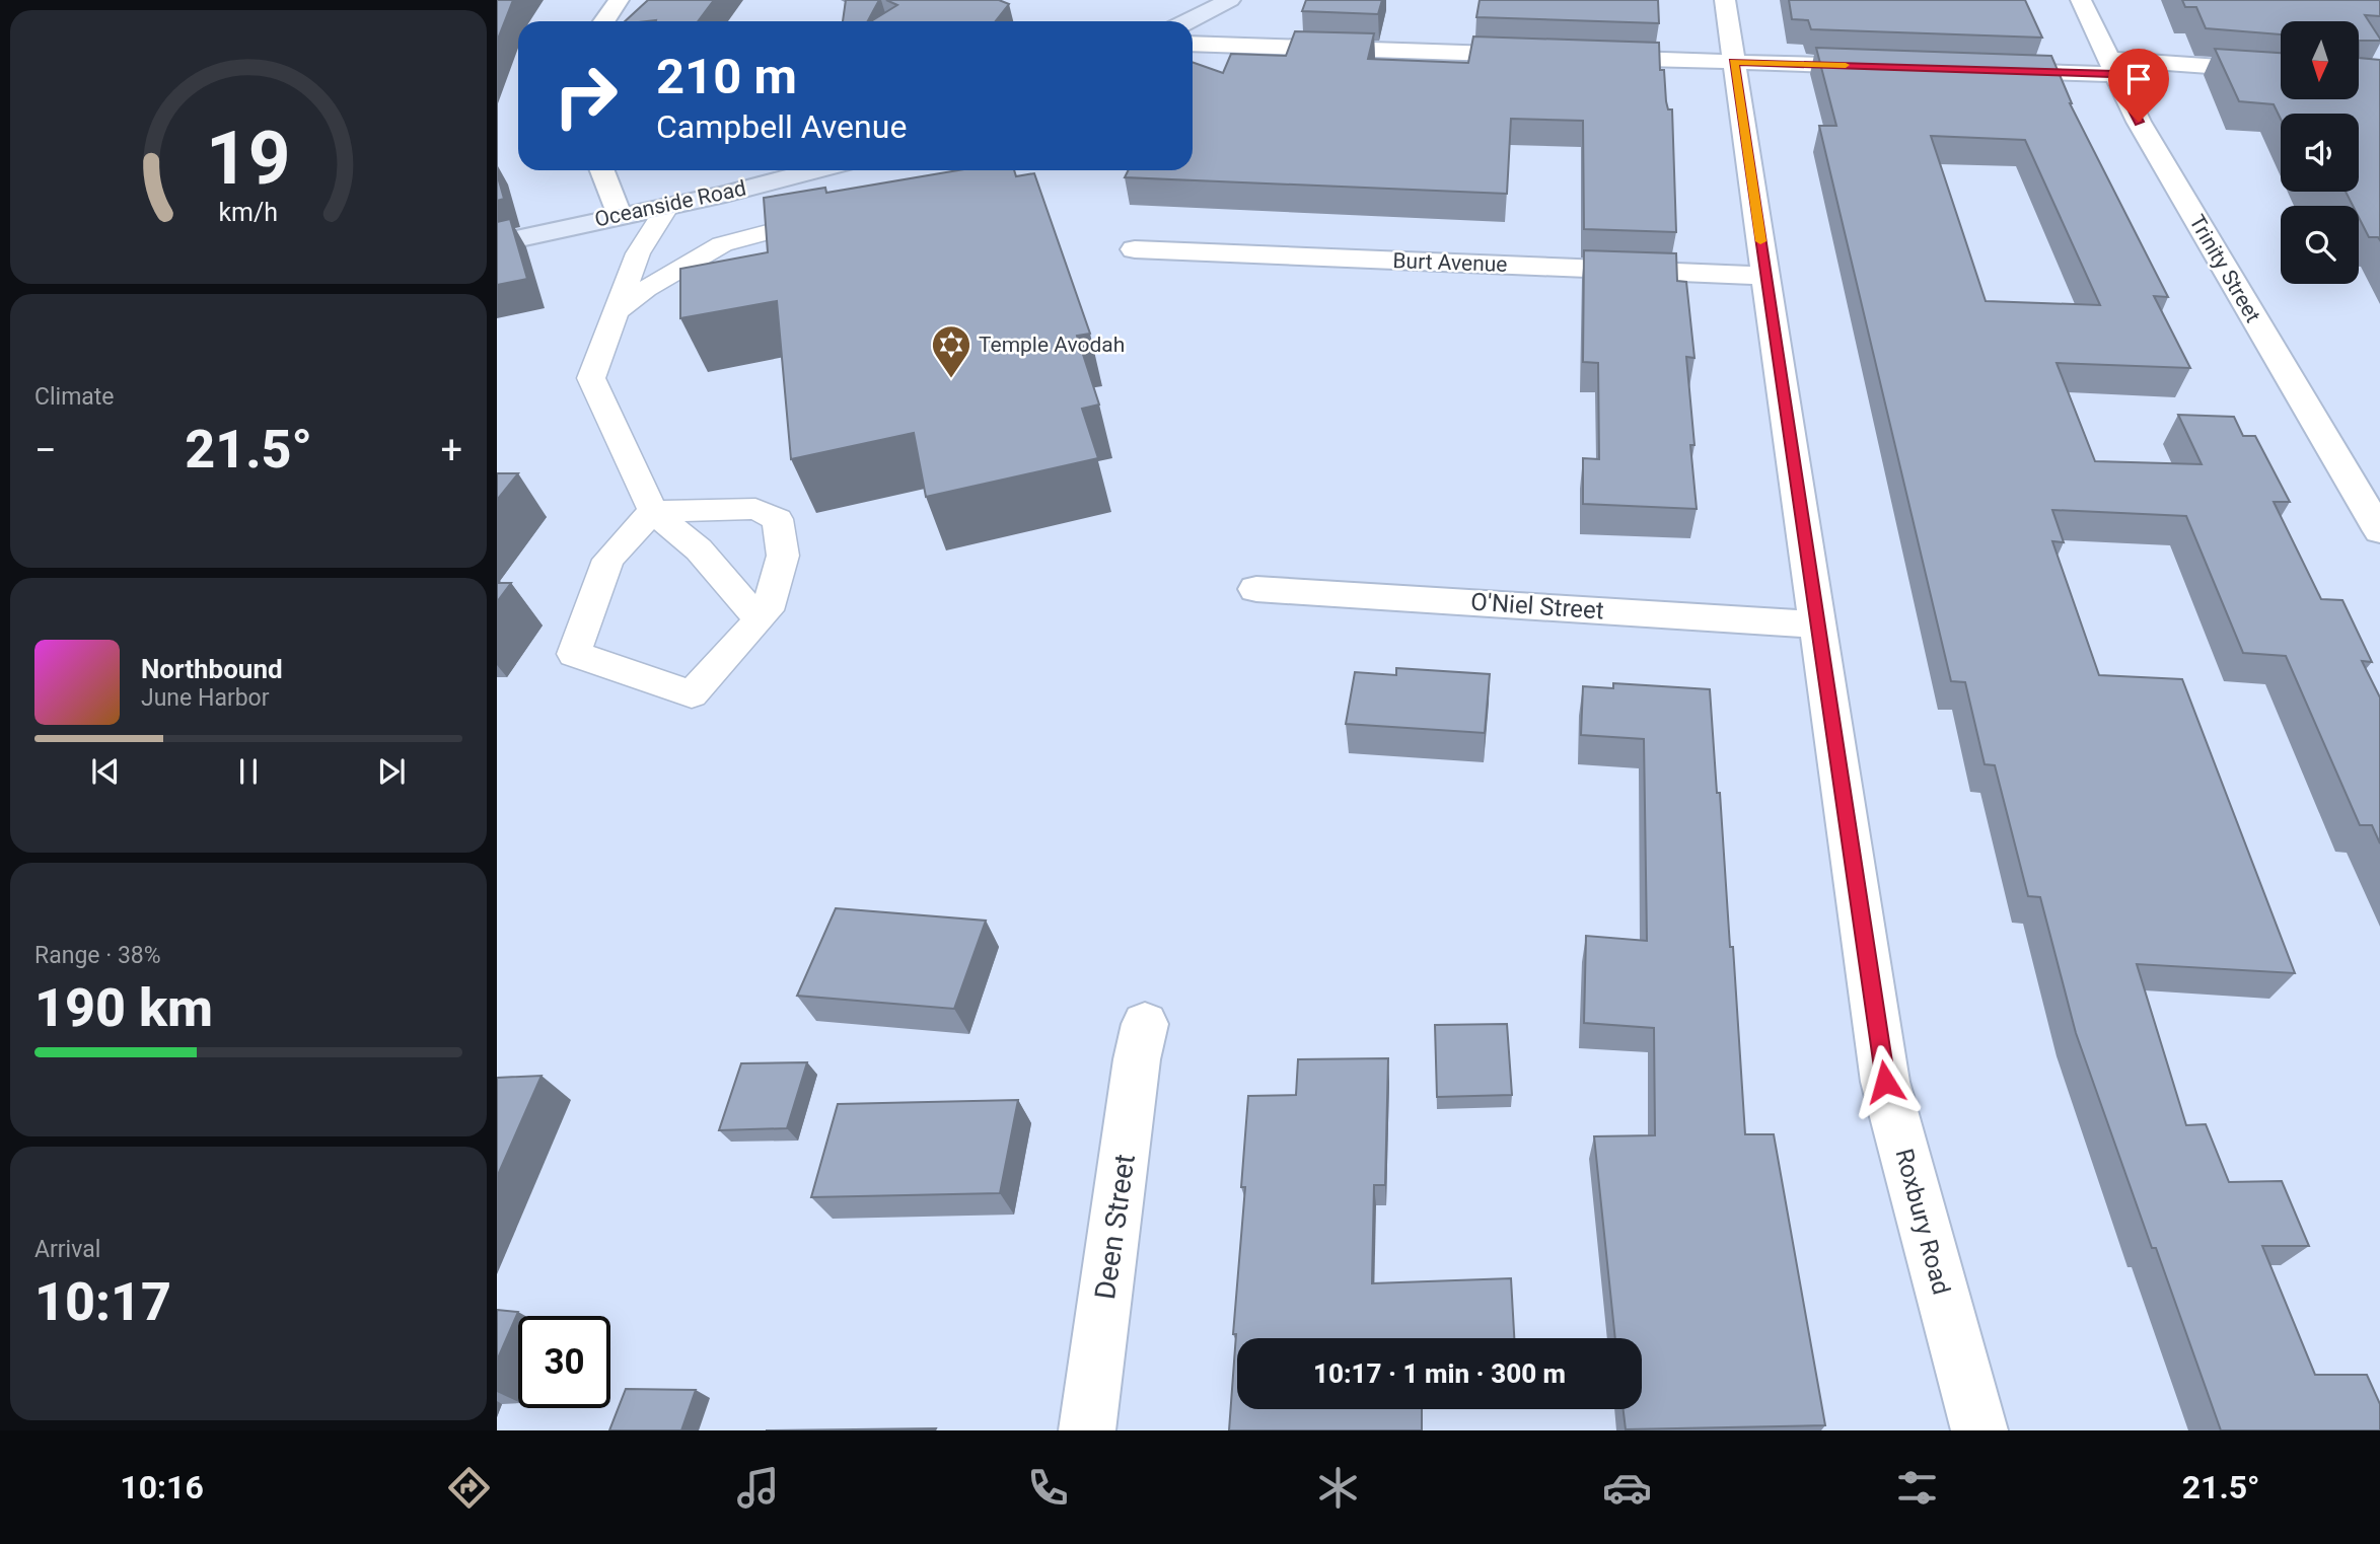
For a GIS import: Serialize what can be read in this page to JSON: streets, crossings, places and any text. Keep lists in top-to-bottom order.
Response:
{
  "streets": {
    "main road": ["Oceanside Road"],
    "street": [
      "Burt Avenue",
      "Trinity Street",
      "O'Niel Street",
      "Roxbury Road",
      "Deen Street"
    ]
  },
  "crossings": [
    ["Burt Avenue", "Roxbury Road"],
    ["O'Niel Street", "Roxbury Road"]
  ],
  "places": {
    "synagogue": ["Temple Avodah"]
  },
  "north": "bottom",
  "page": {
    "turn": ["210 m", "Campbell Avenue"],
    "tile": [
      "Climate",
      ["Range · 38%", "190 km"],
      ["Arrival", "10:17"]
    ],
    "heat": ["−", "21.5°", "+"],
    "song": ["Northbound", "June Harbor"],
    "limit": "30",
    "trip": "10:17 · 1 min · 300 m",
    "tabs": ["10:16", "21.5°"],
    "gauge": ["19", "km/h"]
  }
}
